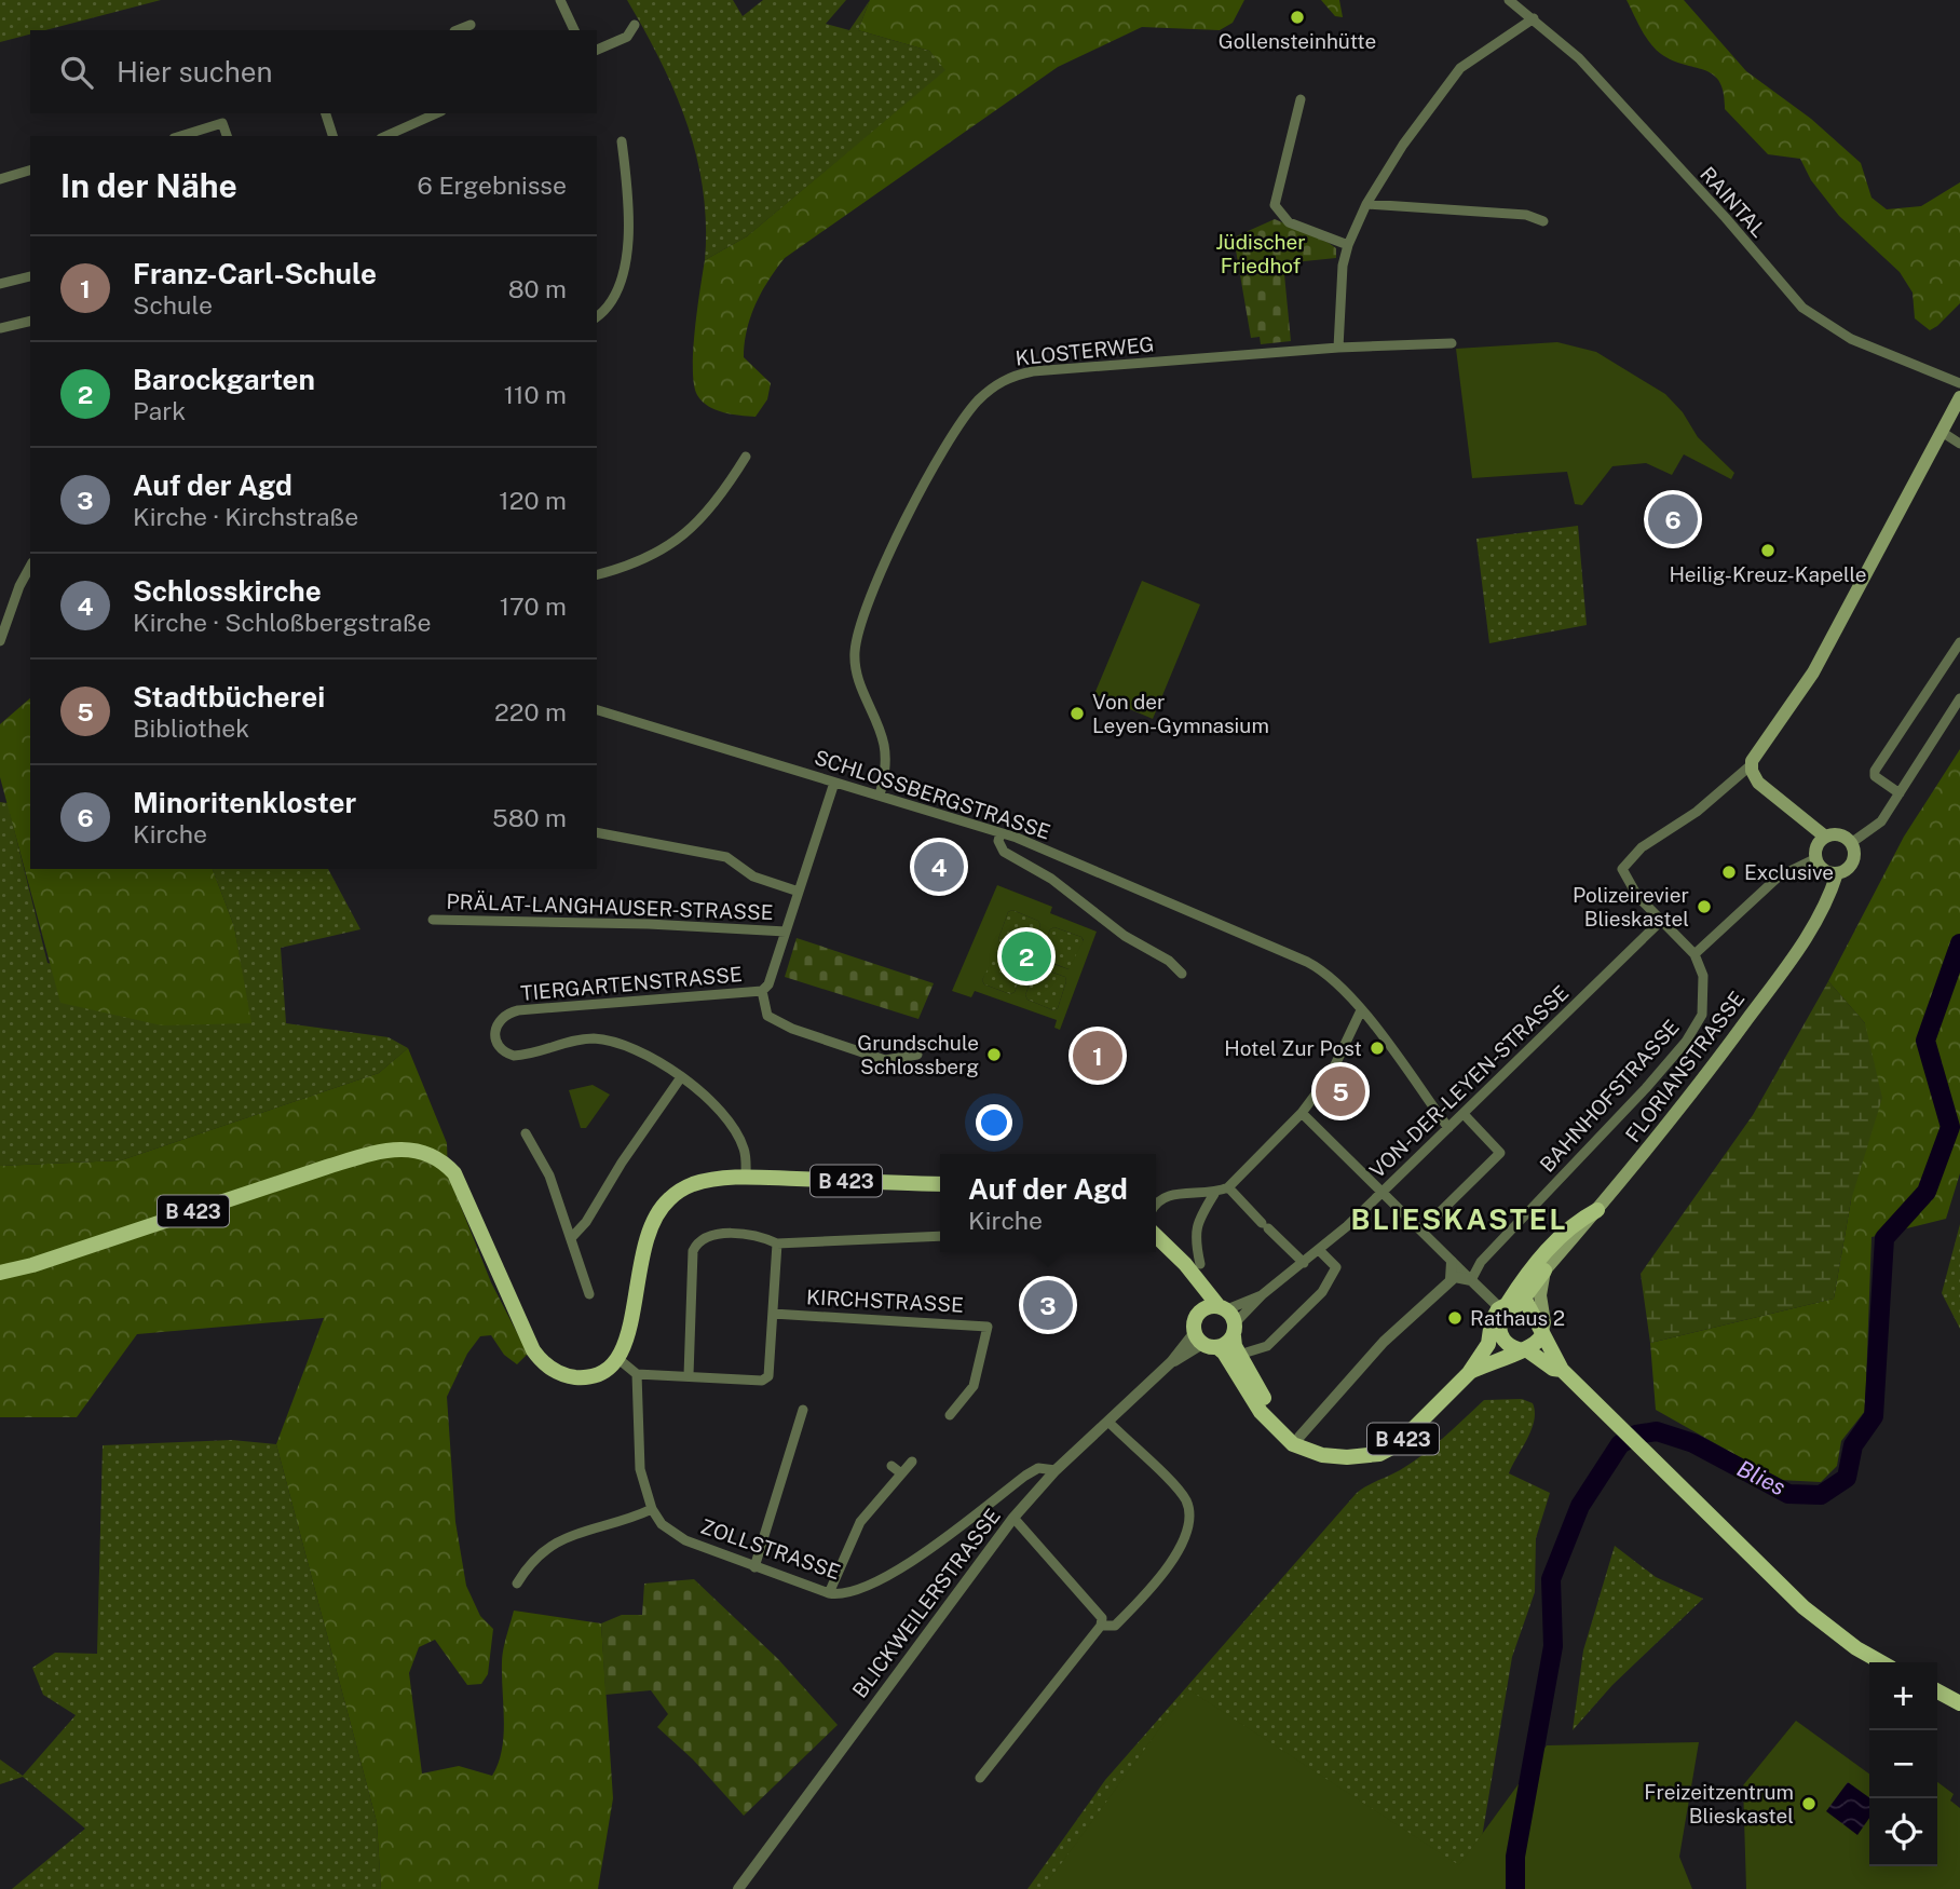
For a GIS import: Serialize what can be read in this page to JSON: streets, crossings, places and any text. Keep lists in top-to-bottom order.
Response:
{
  "streets": {
    "main road": ["FLORIANSTRASSE", "B 423"],
    "street": [
      "RAINTAL",
      "KLOSTERWEG",
      "SCHLOSSBERGSTRASSE",
      "PRÄLAT-LANGHAUSER-STRASSE",
      "TIERGARTENSTRASSE",
      "VON-DER-LEYEN-STRASSE",
      "BAHNHOFSTRASSE",
      "KIRCHSTRASSE",
      "ZOLLSTRASSE",
      "BLICKWEILERSTRASSE"
    ]
  },
  "crossings": [
    ["KLOSTERWEG", "SCHLOSSBERGSTRASSE"],
    ["SCHLOSSBERGSTRASSE", "TIERGARTENSTRASSE"],
    ["SCHLOSSBERGSTRASSE", "VON-DER-LEYEN-STRASSE"],
    ["PRÄLAT-LANGHAUSER-STRASSE", "TIERGARTENSTRASSE"],
    ["TIERGARTENSTRASSE", "B 423"],
    ["ZOLLSTRASSE", "BLICKWEILERSTRASSE"]
  ],
  "districts": ["BLIESKASTEL"],
  "water": ["Blies"],
  "parks": ["Jüdischer Friedhof"],
  "places": [
    "Gollensteinhütte",
    "Heilig-Kreuz-Kapelle",
    "Von der Leyen-Gymnasium",
    "Exclusive",
    "Polizeirevier Blieskastel",
    "Hotel Zur Post",
    "Grundschule Schlossberg",
    "Rathaus 2",
    "Freizeitzentrum Blieskastel"
  ],
  "page": {
    "search": "Hier suchen",
    "heading": ["In der Nähe", "6 Ergebnisse"],
    "list": [
      {
        "mark": "1",
        "name": "Franz-Carl-Schule",
        "note": "Schule",
        "value": "80 m"
      },
      {
        "mark": "2",
        "name": "Barockgarten",
        "note": "Park",
        "value": "110 m"
      },
      {
        "mark": "3",
        "name": "Auf der Agd",
        "note": "Kirche · Kirchstraße",
        "value": "120 m"
      },
      {
        "mark": "4",
        "name": "Schlosskirche",
        "note": "Kirche · Schloßbergstraße",
        "value": "170 m"
      },
      {
        "mark": "5",
        "name": "Stadtbücherei",
        "note": "Bibliothek",
        "value": "220 m"
      },
      {
        "mark": "6",
        "name": "Minoritenkloster",
        "note": "Kirche",
        "value": "580 m"
      }
    ],
    "pins": [
      "6",
      "4",
      "2",
      "1",
      "5",
      "3"
    ],
    "popup": ["Auf der Agd", "Kirche"],
    "map_buttons": ["+", "−"]
  }
}
